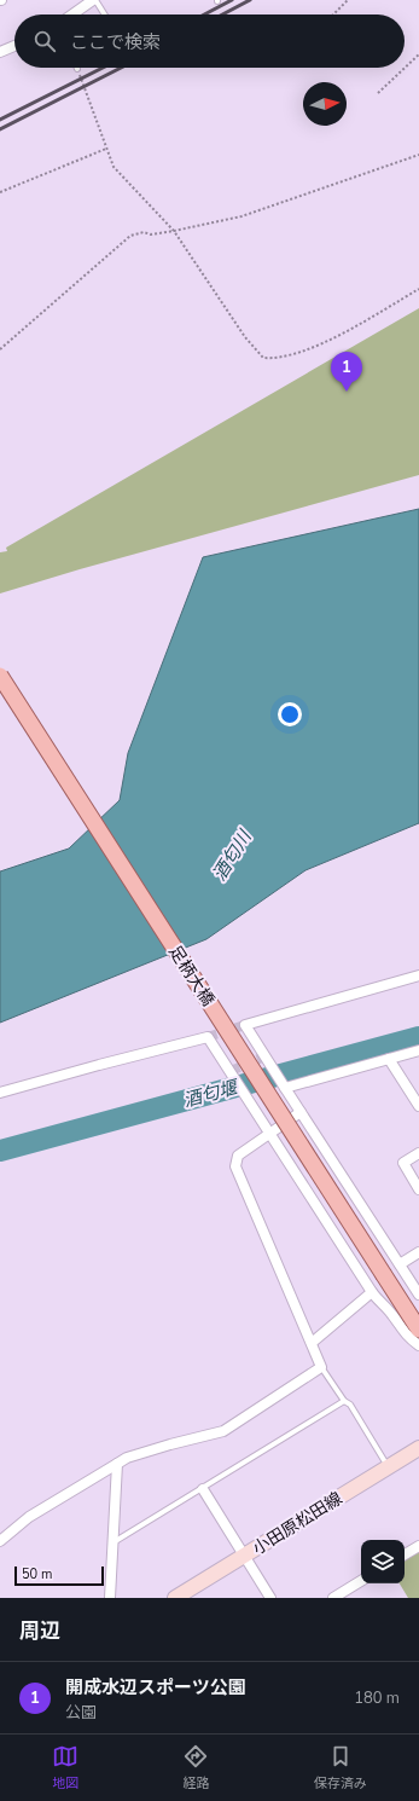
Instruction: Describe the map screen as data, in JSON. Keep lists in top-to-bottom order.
{
  "streets": {
    "main road": ["足柄大橋", "小田原松田線"]
  },
  "water": ["酒匂川", "酒匂堰"],
  "scale_bar": "50 m",
  "north": "right",
  "page": {
    "search": "ここで検索",
    "pins": "1",
    "scale": "50 m",
    "heading": "周辺",
    "list": [
      {
        "mark": "1",
        "name": "開成水辺スポーツ公園",
        "note": "公園",
        "value": "180 m"
      }
    ],
    "nav": ["地図", "経路", "保存済み"]
  }
}
